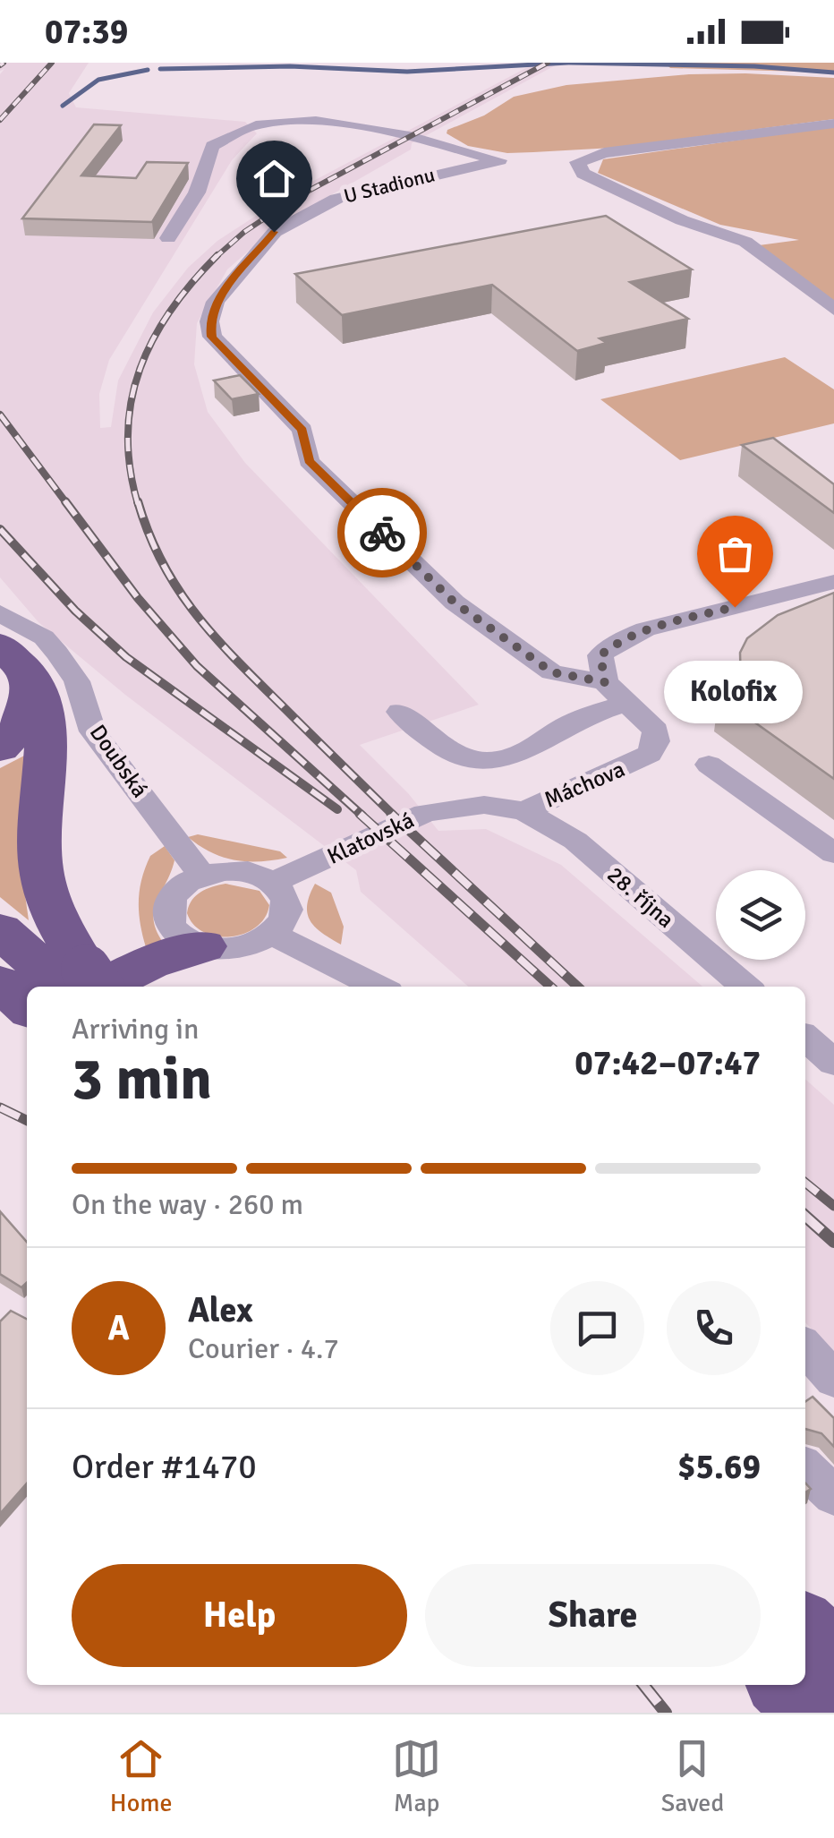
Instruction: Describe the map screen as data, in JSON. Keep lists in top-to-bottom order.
{
  "streets": {
    "street": [
      "U Stadionu",
      "Doubská",
      "Máchova",
      "Klatovská",
      "28. října"
    ]
  },
  "crossings": [
    ["U Stadionu", "Máchova"],
    ["Doubská", "Klatovská"],
    ["Máchova", "Klatovská"],
    ["Máchova", "28. října"],
    ["Klatovská", "28. října"]
  ],
  "places": ["Kolofix"],
  "page": {
    "status": "07:39",
    "bubble": "Kolofix",
    "heading": ["3 min", "Arriving in", "07:42–07:47"],
    "panel": [
      "Alex",
      "Courier · 4.7",
      "Order #1470",
      "$5.69"
    ],
    "bar": "On the way · 260 m",
    "round": "A",
    "buttons": ["Help", "Share"],
    "tabs": ["Home", "Map", "Saved"]
  }
}
